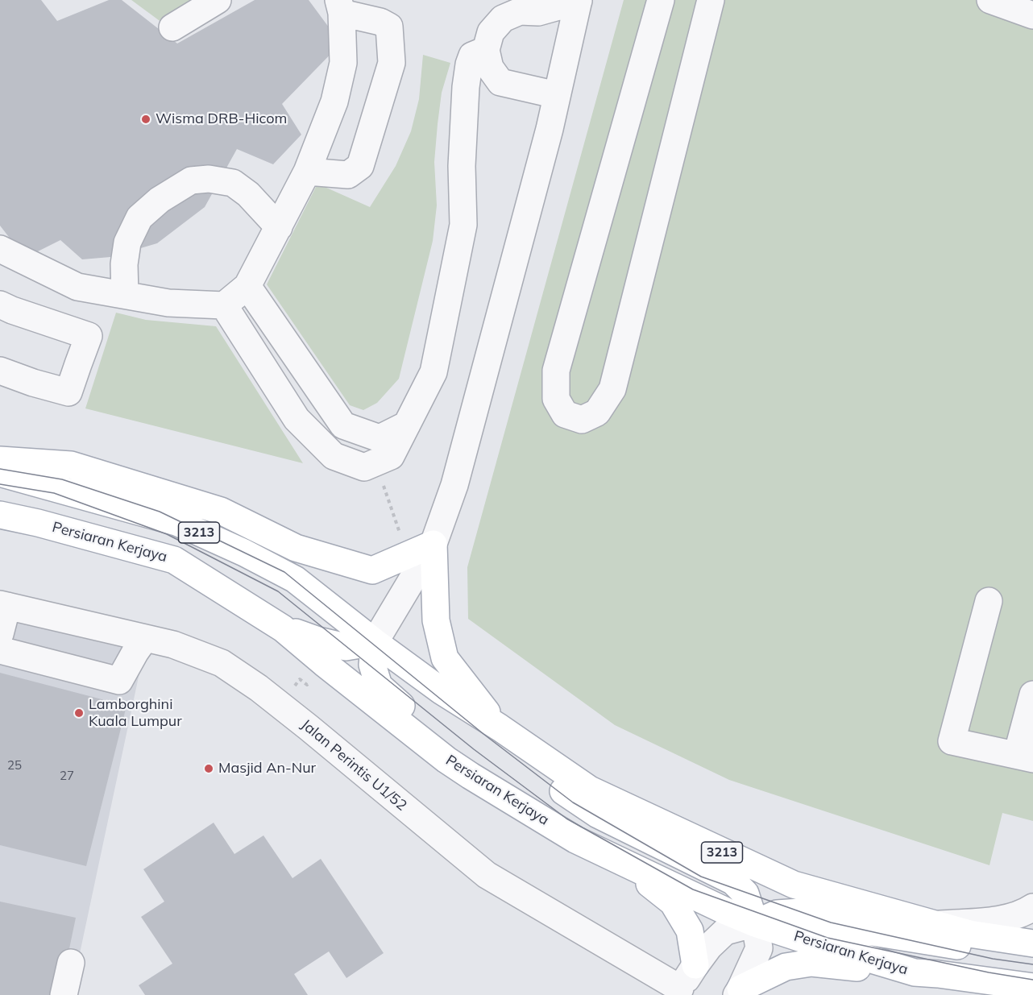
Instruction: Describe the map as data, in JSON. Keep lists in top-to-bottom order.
{
  "streets": {
    "main road": ["3213", "Persiaran Kerjaya"],
    "street": ["Jalan Perintis U1/52"]
  },
  "places": ["Wisma DRB-Hicom", "Lamborghini Kuala Lumpur", "Masjid An-Nur"],
  "house_numbers": ["25", "27"]
}
